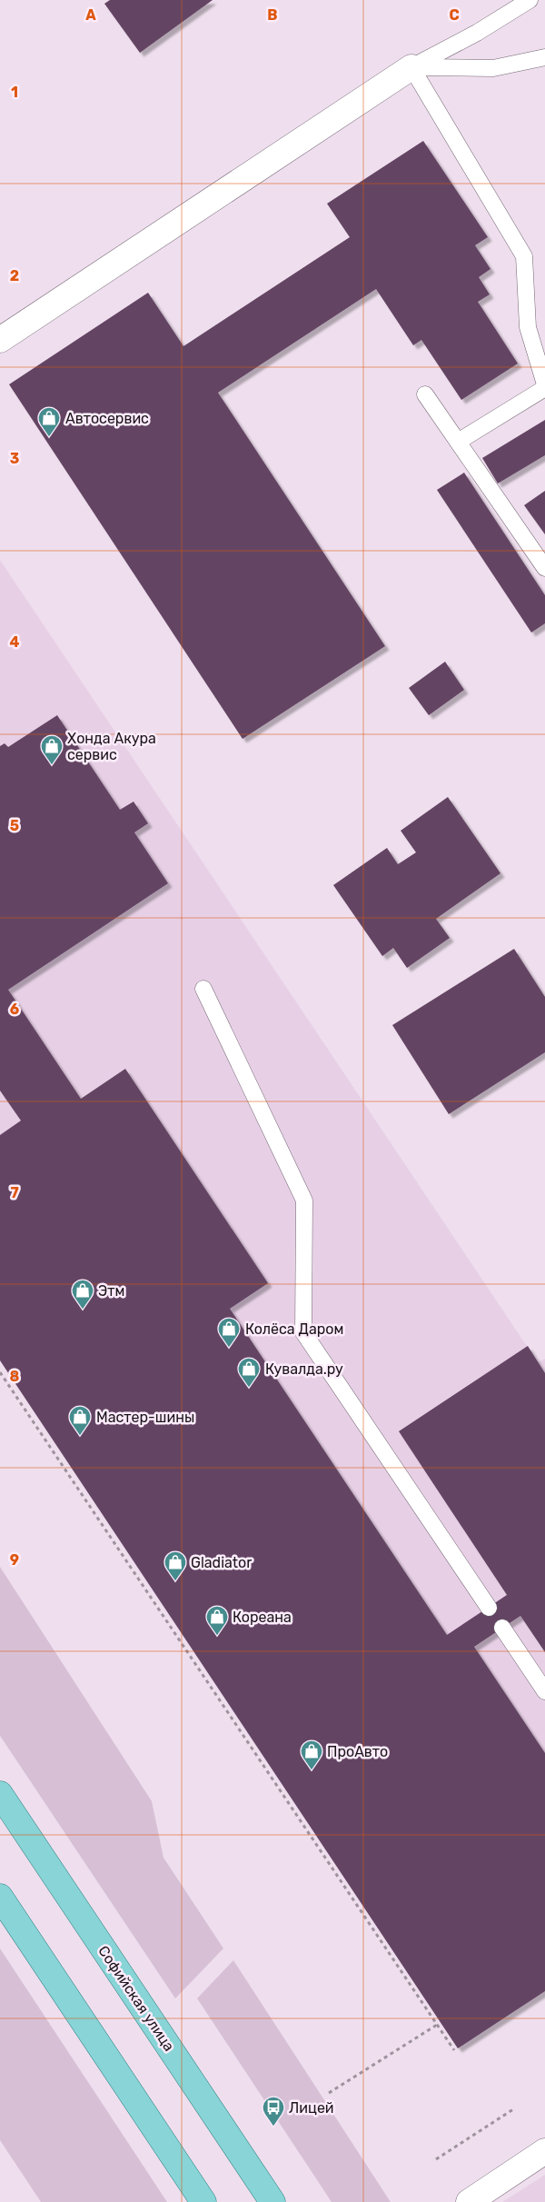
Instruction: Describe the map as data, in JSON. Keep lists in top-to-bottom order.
{
  "streets": {
    "main road": ["Софийская улица"]
  },
  "places": {
    "shop": [
      "Автосервис",
      "Хонда Акура сервис",
      "Этм",
      "Колёса Даром",
      "Кувалда.ру",
      "Мастер-шины",
      "Gladiator",
      "Кореана",
      "ПроАвто"
    ],
    "bus stop": ["Лицей"]
  },
  "grid": {
    "columns": ["A", "B", "C"],
    "rows": [
      "1",
      "2",
      "3",
      "4",
      "5",
      "6",
      "7",
      "8",
      "9"
    ]
  }
}
